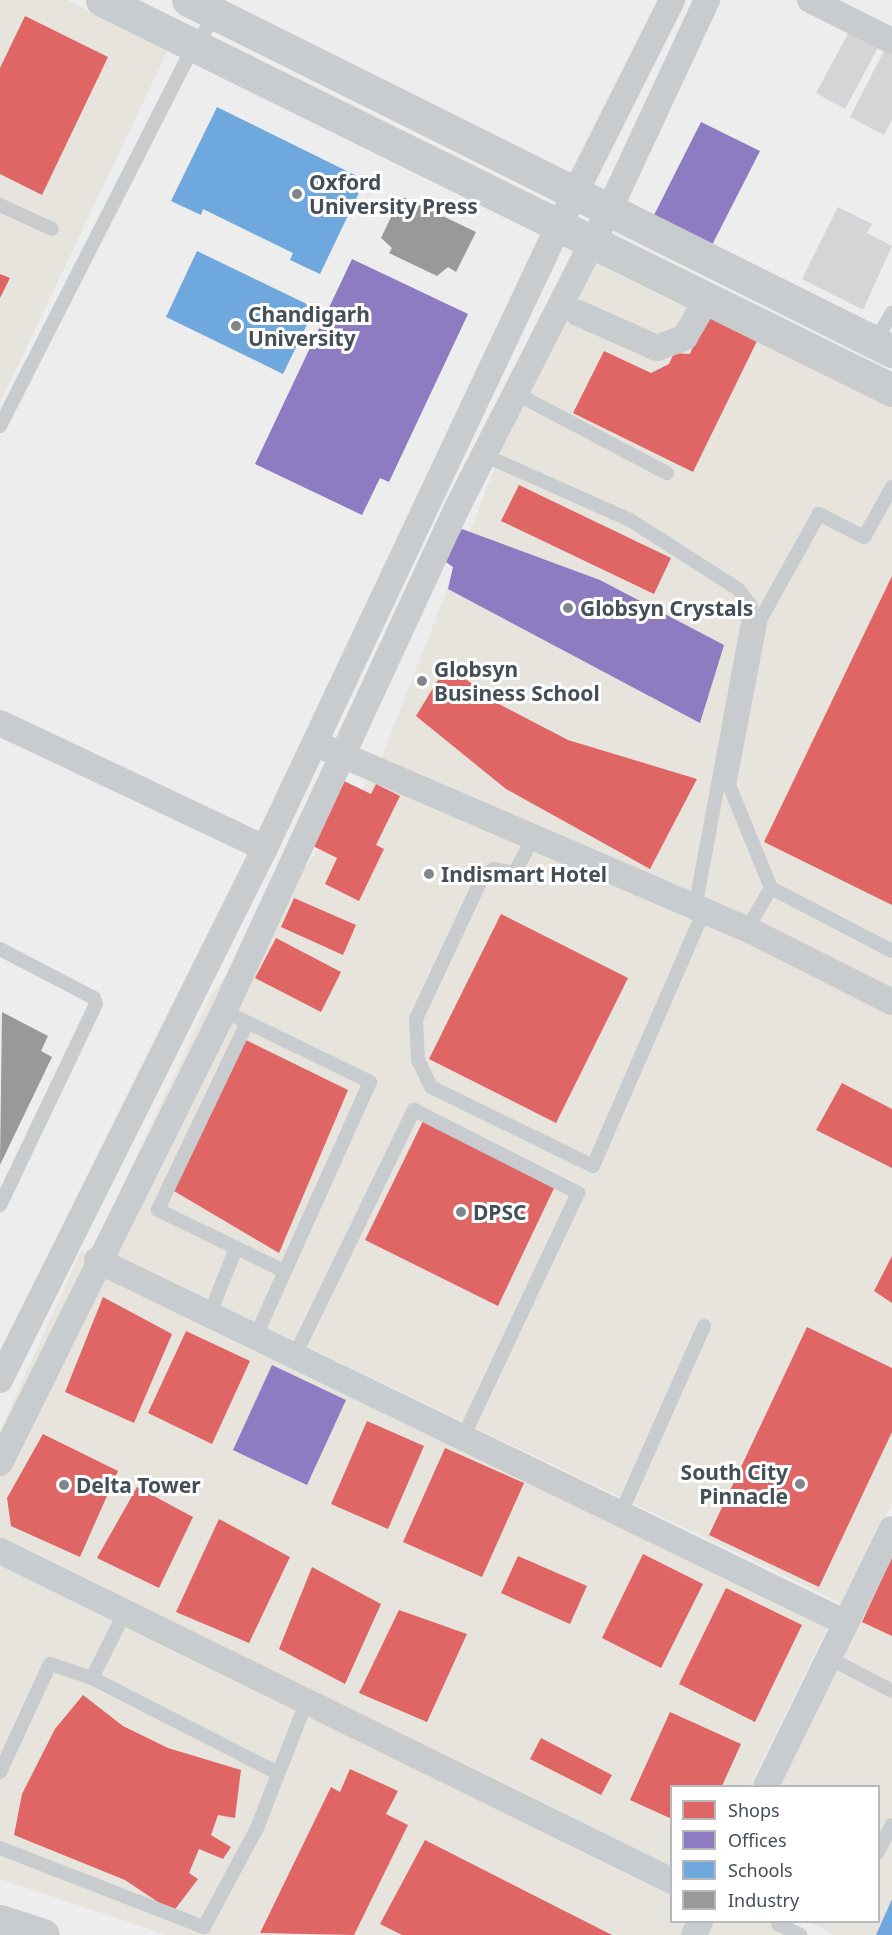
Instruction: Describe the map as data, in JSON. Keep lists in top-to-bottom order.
{
  "places": [
    "Oxford University Press",
    "Chandigarh University",
    "Globsyn Crystals",
    "Globsyn Business School",
    "Indismart Hotel",
    "DPSC",
    "South City Pinnacle",
    "Delta Tower"
  ],
  "legend": [
    "Shops",
    "Offices",
    "Schools",
    "Industry"
  ]
}
